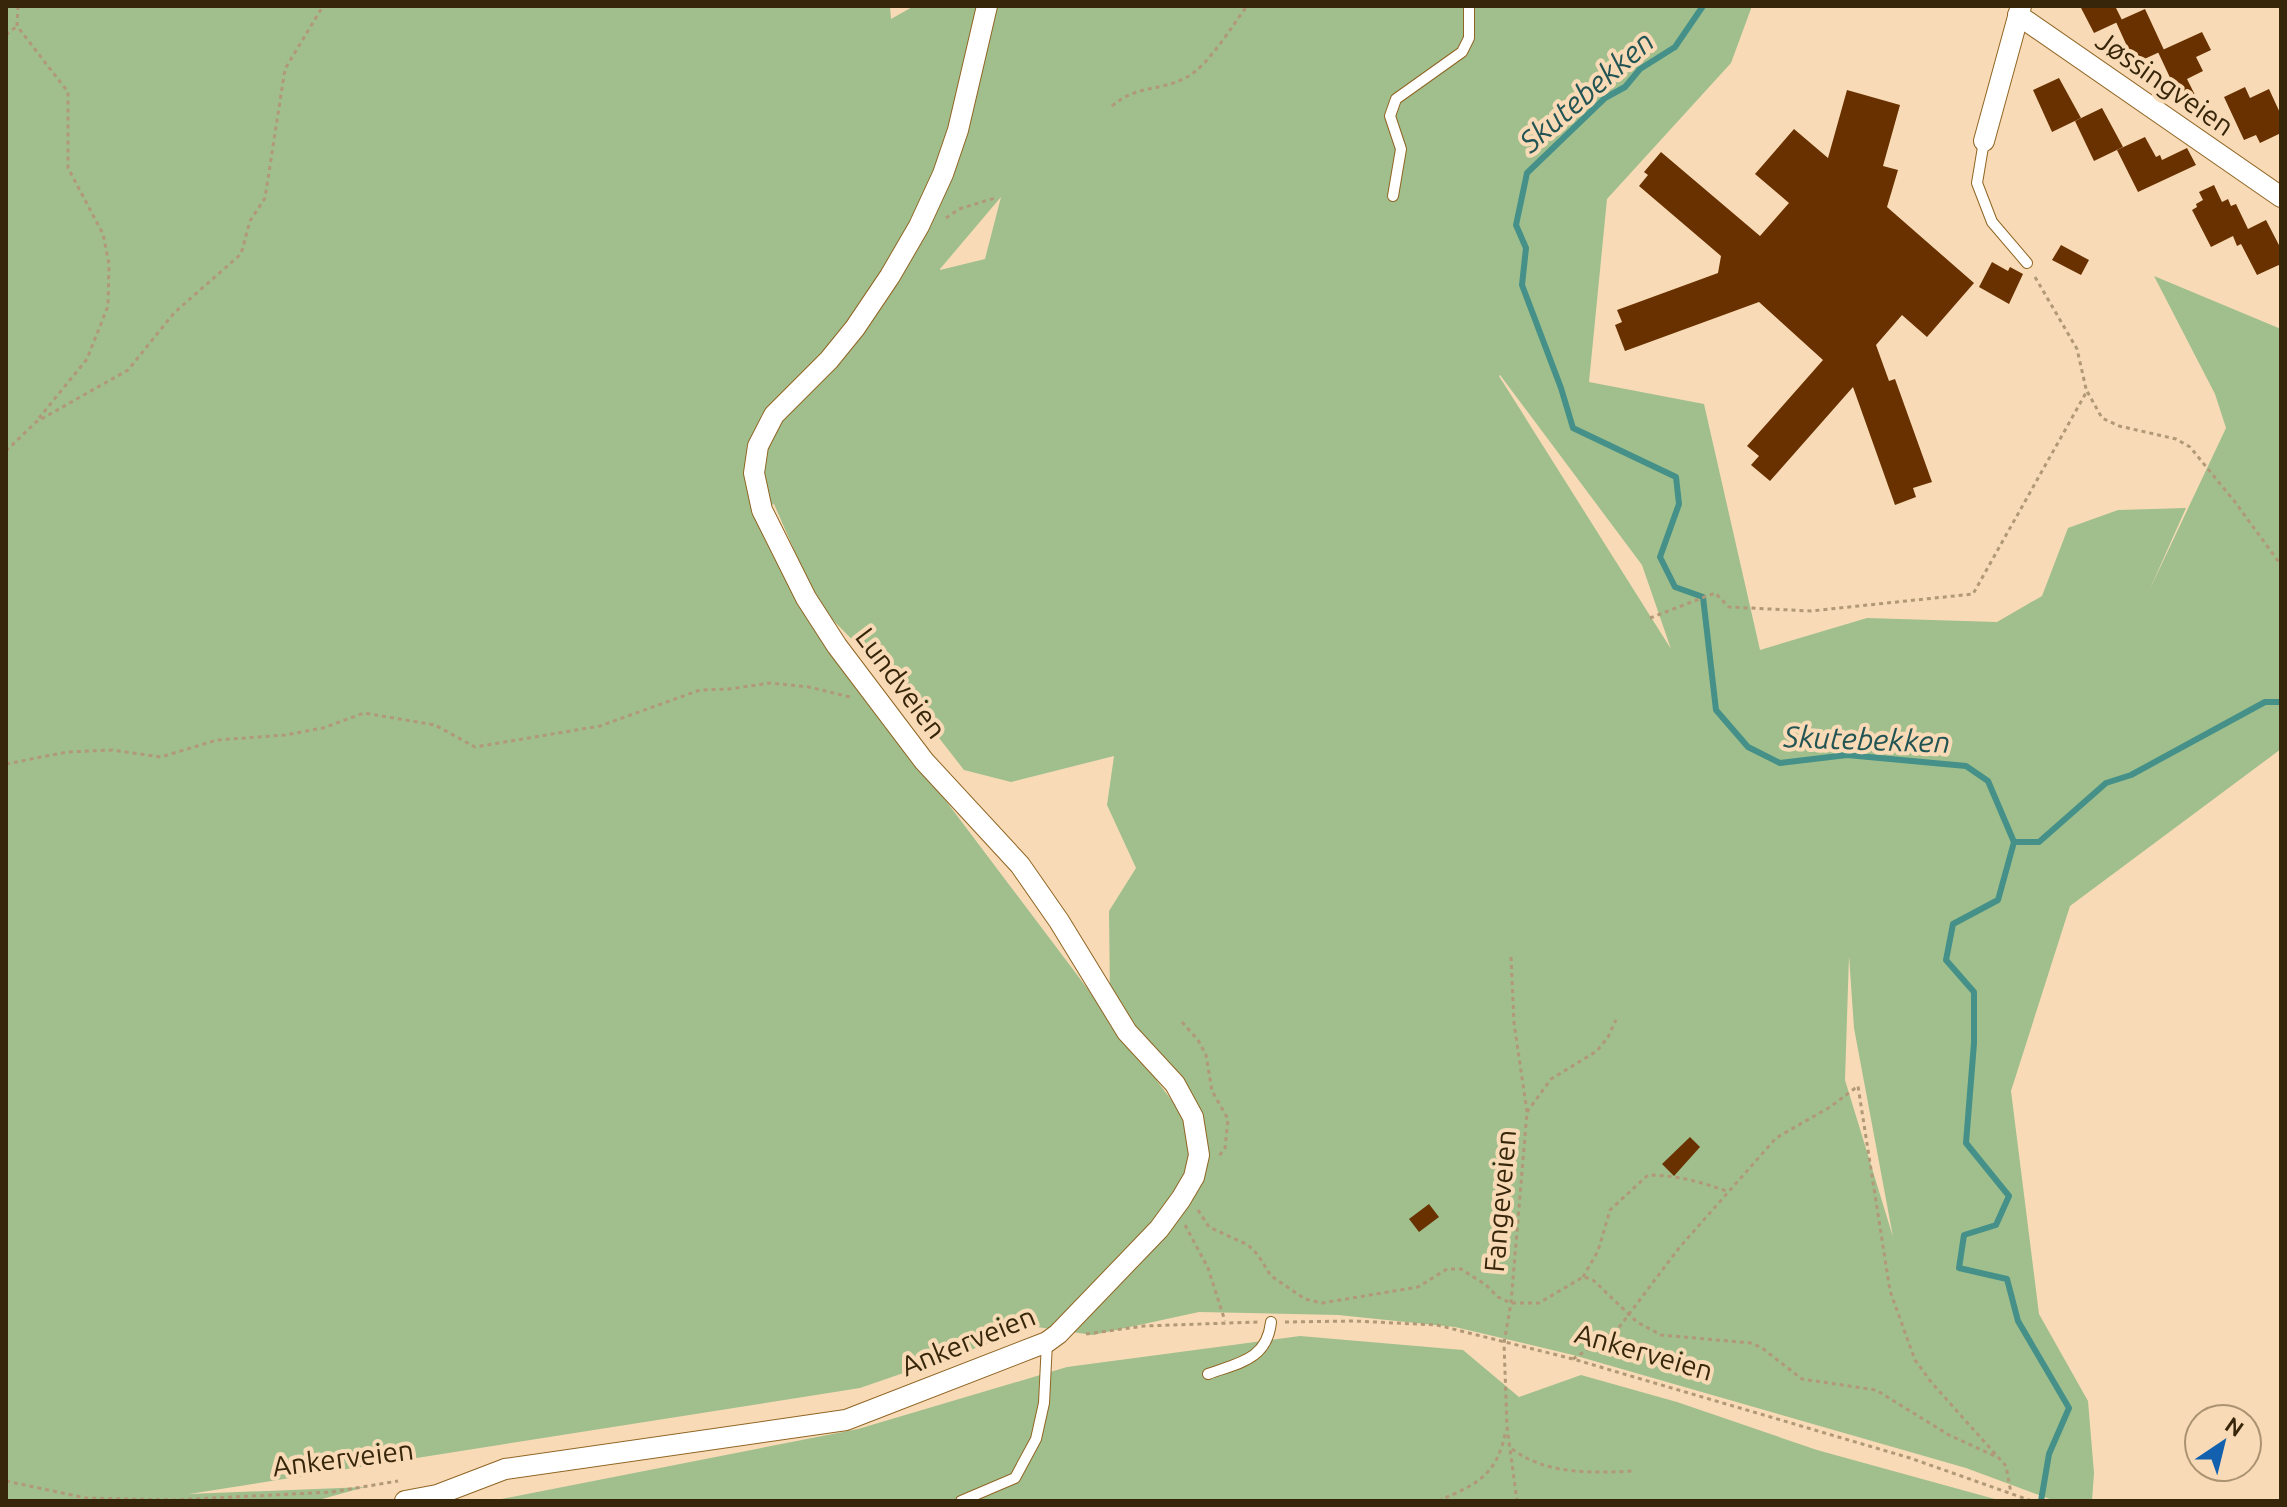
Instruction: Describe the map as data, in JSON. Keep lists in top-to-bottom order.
{
  "streets": {
    "street": ["Jøssingveien", "Lundveien", "Ankerveien"],
    "path": ["Fangeveien"]
  },
  "crossings": [
    ["Lundveien", "Ankerveien"],
    ["Fangeveien", "Ankerveien"]
  ],
  "water": ["Skutebekken"],
  "north": "top right"
}
